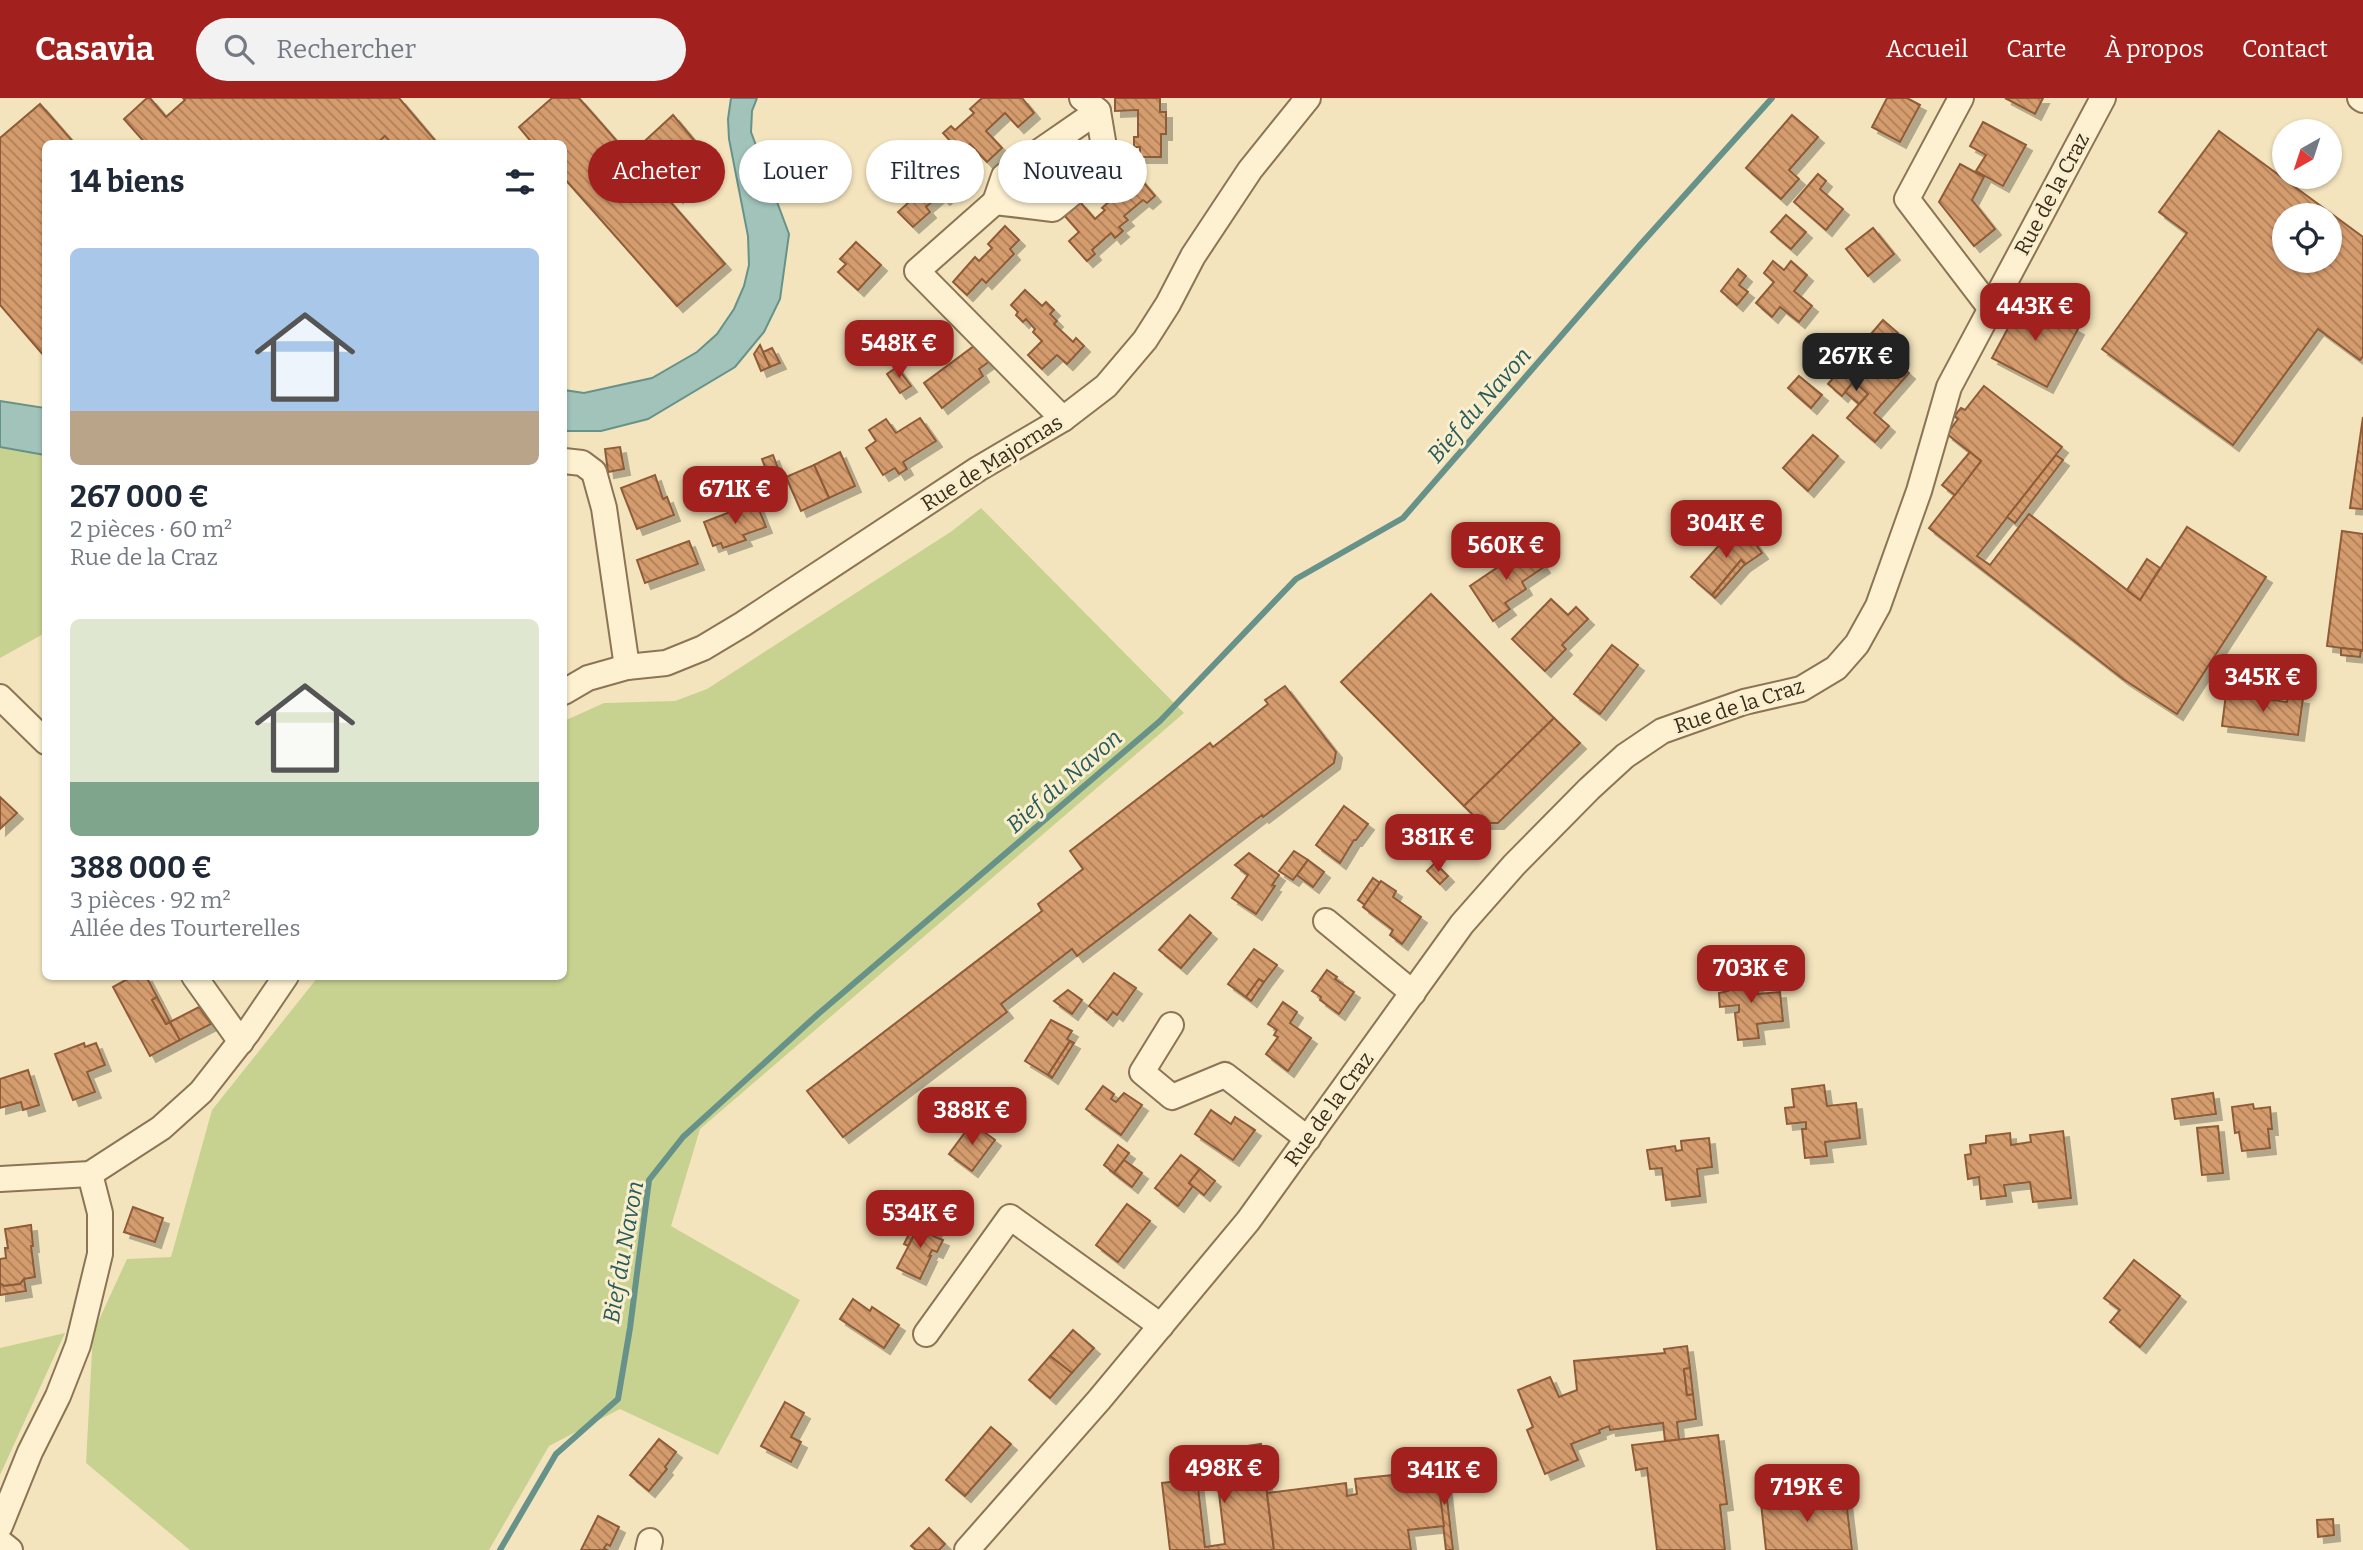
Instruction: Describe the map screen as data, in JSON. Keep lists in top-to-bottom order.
{
  "streets": {
    "street": ["Rue de la Craz", "Rue de Majornas"]
  },
  "water": ["Bief du Navon"],
  "north": "bottom left",
  "page": {
    "header": "Casavia",
    "search": "Rechercher",
    "nav": [
      "Accueil",
      "Carte",
      "À propos",
      "Contact"
    ],
    "chip": [
      "Acheter",
      "Louer",
      "Filtres",
      "Nouveau"
    ],
    "heading": "14 biens",
    "list": [
      {
        "name": "267 000 €",
        "note": "2 pièces · 60 m² · Rue de la Craz"
      },
      {
        "name": "388 000 €",
        "note": "3 pièces · 92 m² · Allée des Tourterelles"
      }
    ],
    "price": [
      "443K €",
      "548K €",
      "267K €",
      "671K €",
      "304K €",
      "560K €",
      "345K €",
      "381K €",
      "703K €",
      "388K €",
      "534K €",
      "498K €",
      "341K €",
      "719K €"
    ]
  }
}
